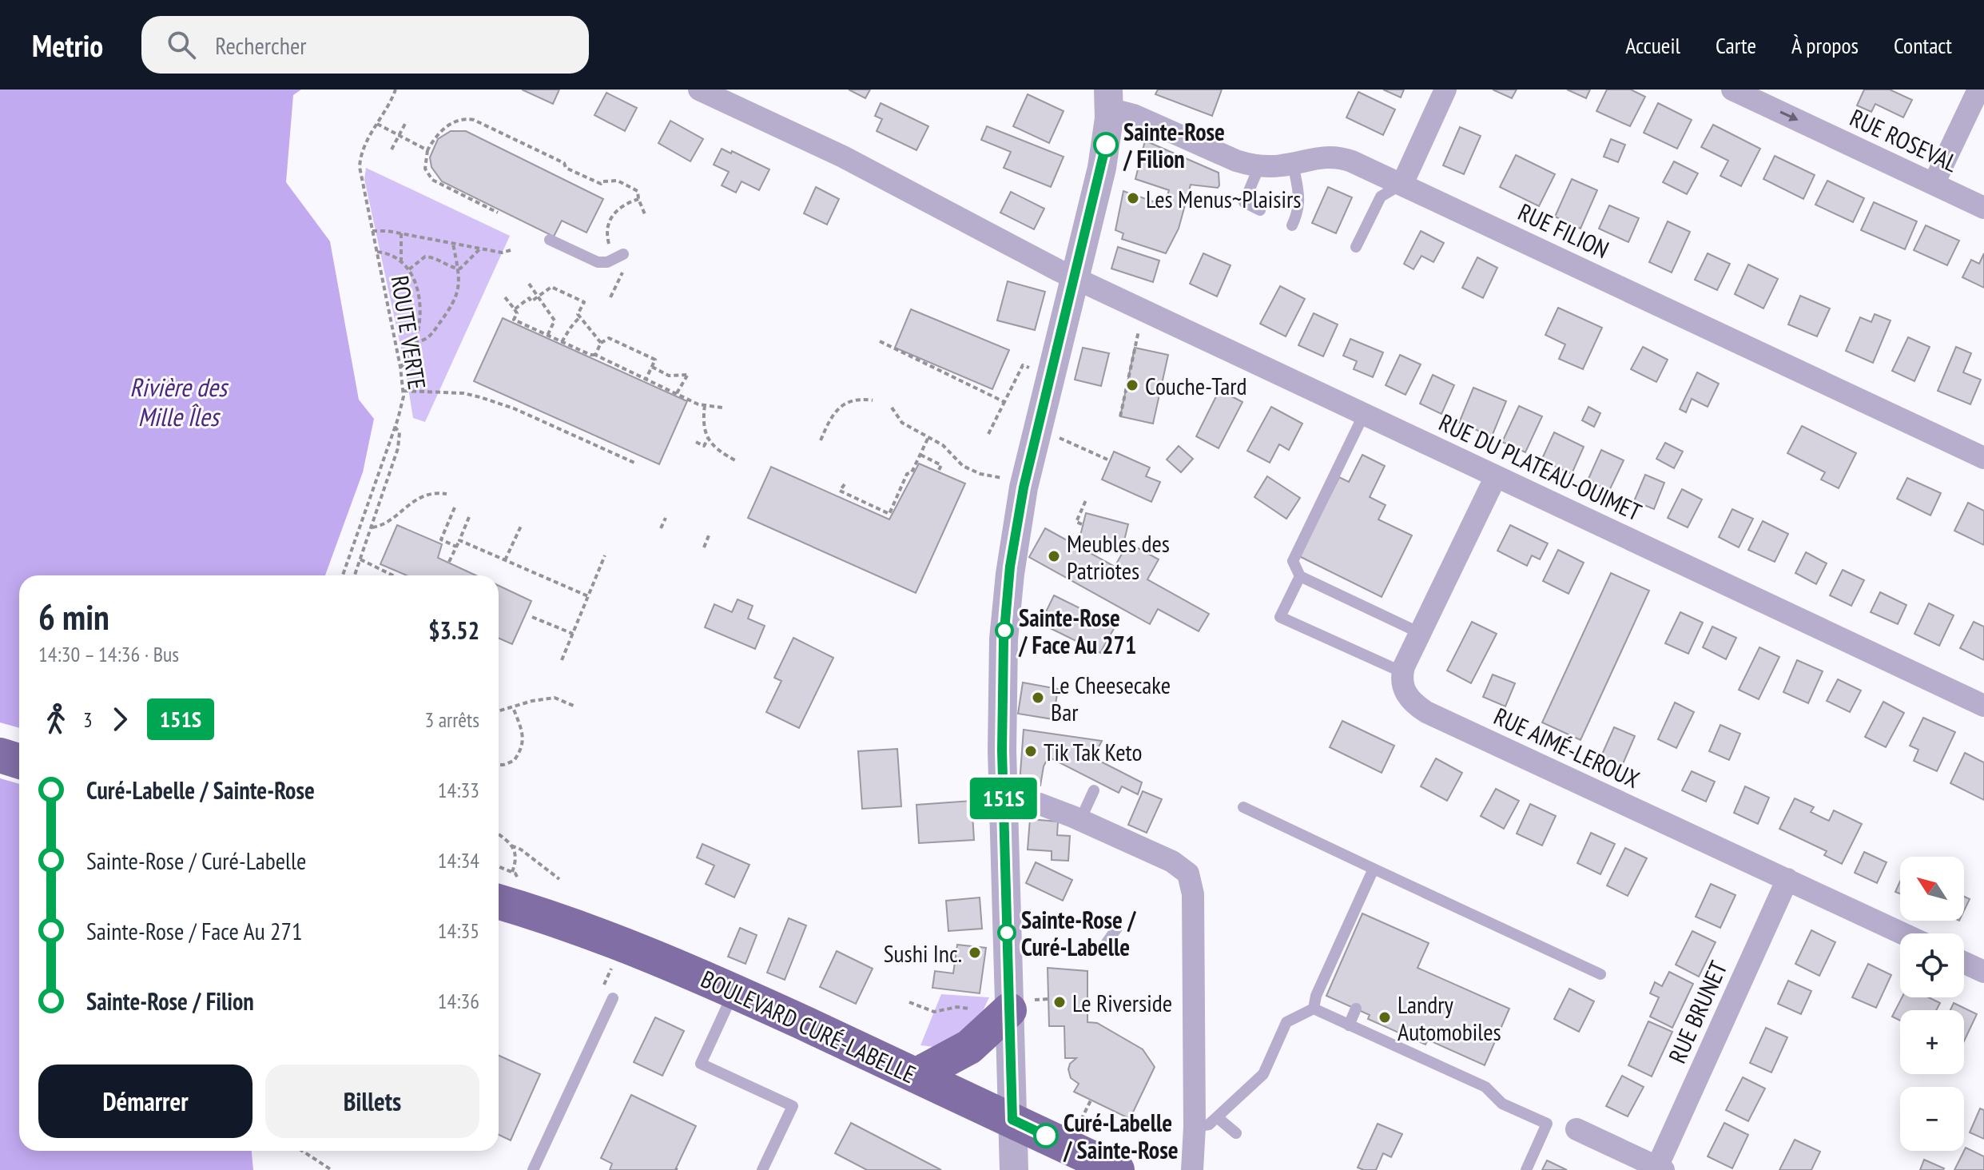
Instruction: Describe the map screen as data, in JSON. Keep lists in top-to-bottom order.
{
  "streets": {
    "main road": ["BOULEVARD CURÉ-LABELLE"],
    "street": [
      "RUE ROSEVAL",
      "RUE FILION",
      "RUE DU PLATEAU-OUIMET",
      "RUE AIMÉ-LEROUX",
      "RUE BRUNET"
    ],
    "path": ["ROUTE VERTE"]
  },
  "crossings": [
    ["RUE AIMÉ-LEROUX", "RUE BRUNET"]
  ],
  "one_way": ["RUE ROSEVAL"],
  "water": ["Rivière des Mille Îles"],
  "places": [
    "Sainte-Rose / Filion",
    "Les Menus~Plaisirs",
    "Couche-Tard",
    "Meubles des Patriotes",
    "Sainte-Rose / Face Au 271",
    "Le Cheesecake Bar",
    "Tik Tak Keto",
    "Sainte-Rose / Curé-Labelle",
    "Sushi Inc.",
    "Le Riverside",
    "Landry Automobiles",
    "Curé-Labelle / Sainte-Rose"
  ],
  "lines": ["bus line 151S"],
  "north": "top left",
  "page": {
    "header": "Metrio",
    "search": "Rechercher",
    "nav": [
      "Accueil",
      "Carte",
      "À propos",
      "Contact"
    ],
    "on_map": "151S",
    "heading": ["6 min", "14:30 – 14:36 · Bus", "$3.52"],
    "legs": ["3", "151S", "3 arrêts"],
    "list": [
      {
        "name": "Curé-Labelle / Sainte-Rose",
        "value": "14:33"
      },
      {
        "name": "Sainte-Rose / Curé-Labelle",
        "value": "14:34"
      },
      {
        "name": "Sainte-Rose / Face Au 271",
        "value": "14:35"
      },
      {
        "name": "Sainte-Rose / Filion",
        "value": "14:36"
      }
    ],
    "map_buttons": ["+", "−"],
    "buttons": ["Démarrer", "Billets"]
  }
}
